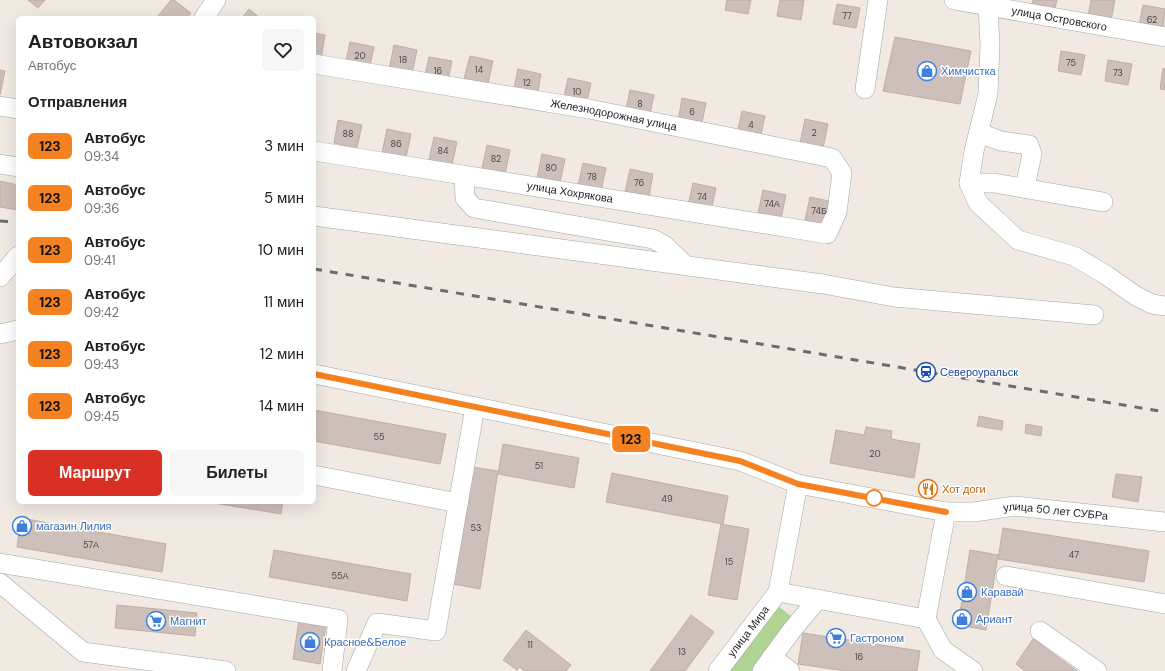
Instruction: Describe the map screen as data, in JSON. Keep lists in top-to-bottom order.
{
  "streets": {
    "street": [
      "улица Островского",
      "Железнодорожная улица",
      "улица Хохрякова",
      "улица 50 лет СУБРа",
      "улица Мира"
    ]
  },
  "crossings": [
    ["Железнодорожная улица", "улица Хохрякова"]
  ],
  "places": {
    "shop": [
      "Химчистка",
      "магазин Лилия",
      "Каравай",
      "Ариант",
      "Красное&Белое"
    ],
    "station": ["Североуральск"],
    "restaurant": ["Хот доги"],
    "supermarket": ["Магнит", "Гастроном"]
  },
  "lines": ["bus line 123"],
  "house_numbers": [
    "77",
    "62",
    "20",
    "18",
    "75",
    "14",
    "16",
    "73",
    "12",
    "10",
    "8",
    "6",
    "4",
    "2",
    "88",
    "86",
    "84",
    "82",
    "80",
    "78",
    "76",
    "74",
    "74А",
    "74Б",
    "55",
    "20",
    "51",
    "49",
    "53",
    "57А",
    "47",
    "15",
    "55А",
    "11",
    "13",
    "16"
  ],
  "page": {
    "on_map": "123",
    "heading": [
      ["Автовокзал", "Автобус"],
      "Отправления"
    ],
    "list": [
      {
        "mark": "123",
        "name": "Автобус",
        "note": "09:34",
        "value": "3 мин"
      },
      {
        "mark": "123",
        "name": "Автобус",
        "note": "09:36",
        "value": "5 мин"
      },
      {
        "mark": "123",
        "name": "Автобус",
        "note": "09:41",
        "value": "10 мин"
      },
      {
        "mark": "123",
        "name": "Автобус",
        "note": "09:42",
        "value": "11 мин"
      },
      {
        "mark": "123",
        "name": "Автобус",
        "note": "09:43",
        "value": "12 мин"
      },
      {
        "mark": "123",
        "name": "Автобус",
        "note": "09:45",
        "value": "14 мин"
      }
    ],
    "buttons": ["Маршрут", "Билеты"]
  }
}
